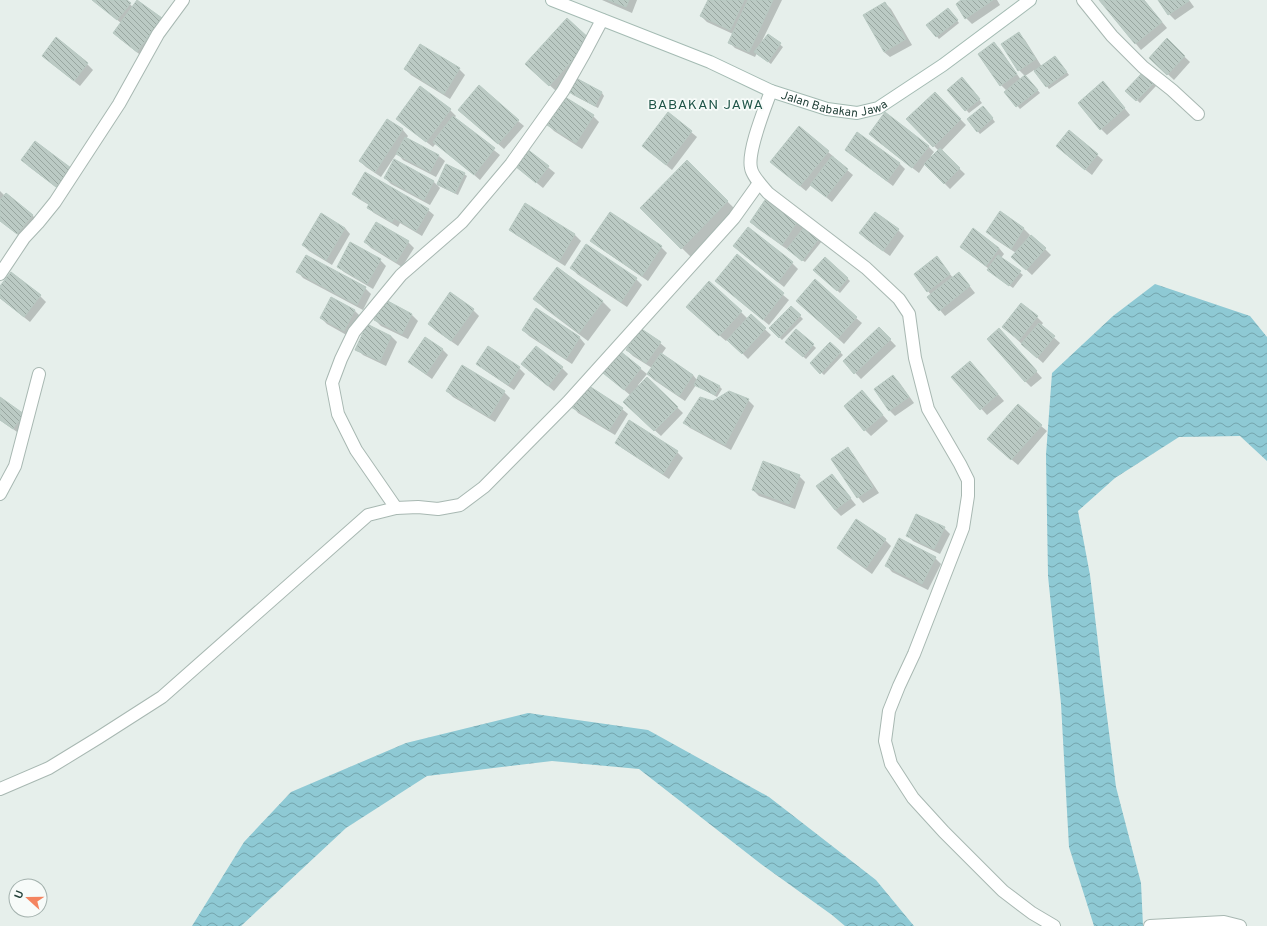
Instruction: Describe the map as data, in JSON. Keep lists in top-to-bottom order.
{
  "streets": {
    "street": ["Jalan Babakan Jawa"]
  },
  "districts": ["BABAKAN JAWA"],
  "north": "left"
}
